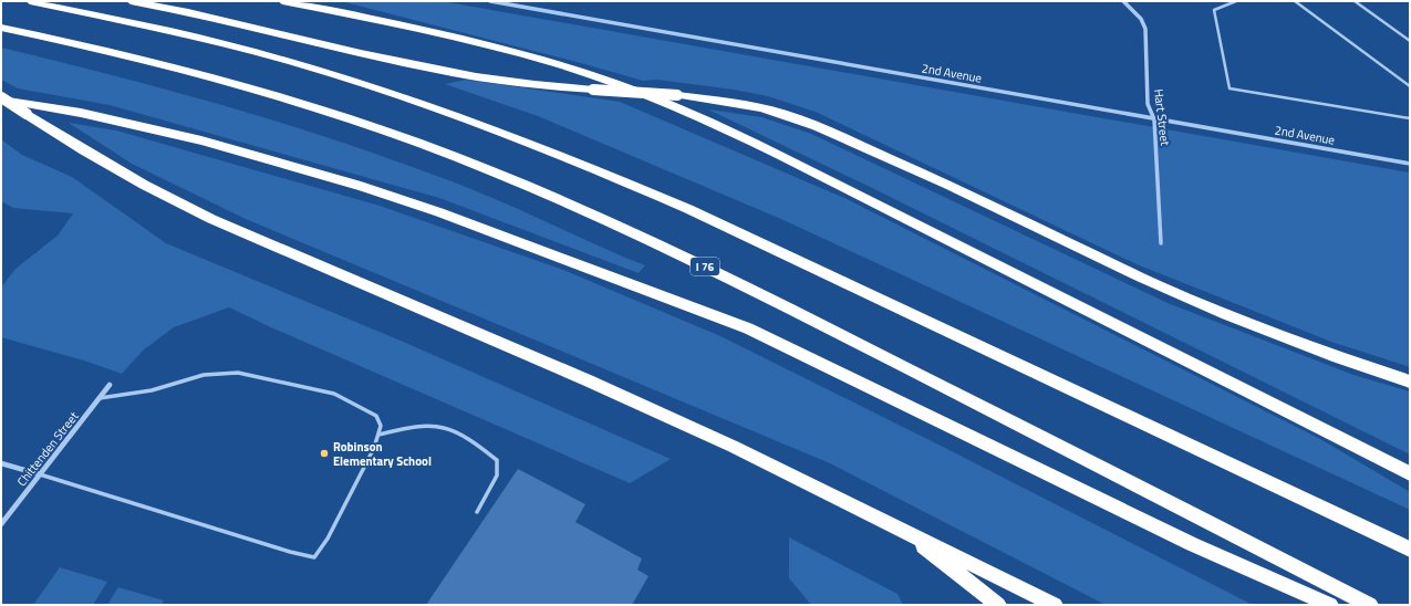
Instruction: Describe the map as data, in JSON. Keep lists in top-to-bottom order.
{
  "streets": {
    "highway": ["I 76"],
    "street": ["2nd Avenue", "Hart Street", "Chittenden Street"]
  },
  "crossings": [
    ["2nd Avenue", "Hart Street"]
  ],
  "places": ["Robinson Elementary School"]
}
